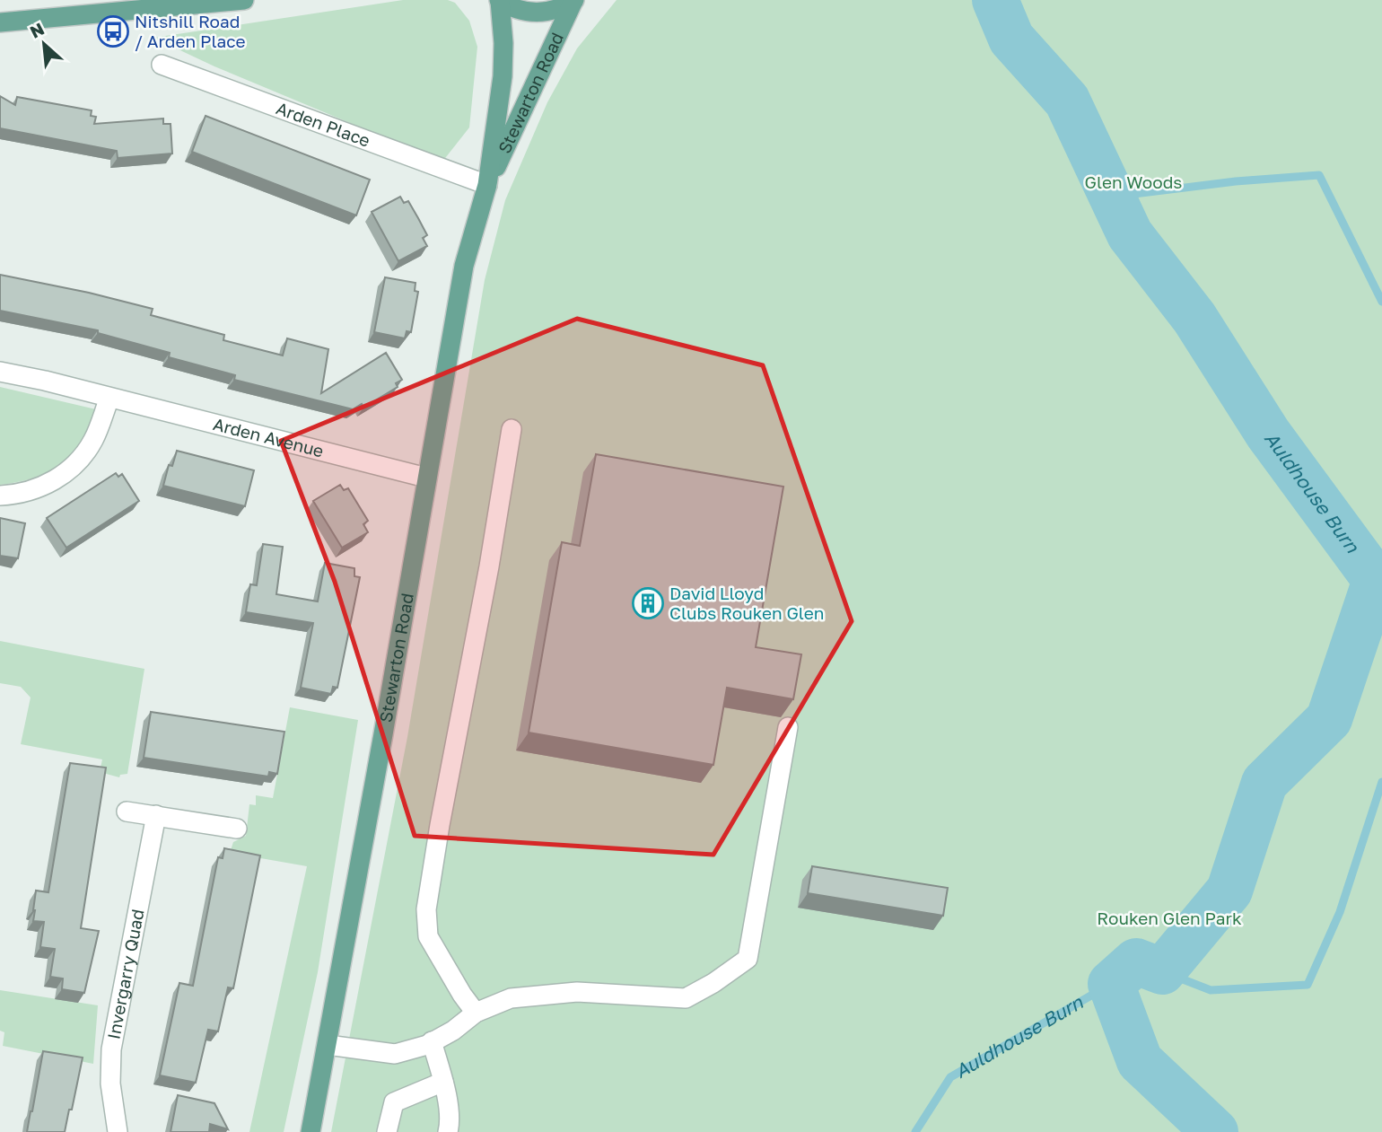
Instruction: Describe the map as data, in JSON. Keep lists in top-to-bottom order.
{
  "streets": {
    "main road": ["Stewarton Road"],
    "street": ["Arden Place", "Arden Avenue", "Invergarry Quad"]
  },
  "crossings": [
    ["Stewarton Road", "Arden Place"],
    ["Stewarton Road", "Arden Avenue"]
  ],
  "water": ["Auldhouse Burn"],
  "parks": ["Glen Woods", "Rouken Glen Park"],
  "places": {
    "bus stop": ["Nitshill Road / Arden Place"],
    "building": ["David Lloyd Clubs Rouken Glen"]
  },
  "north": "top left"
}
